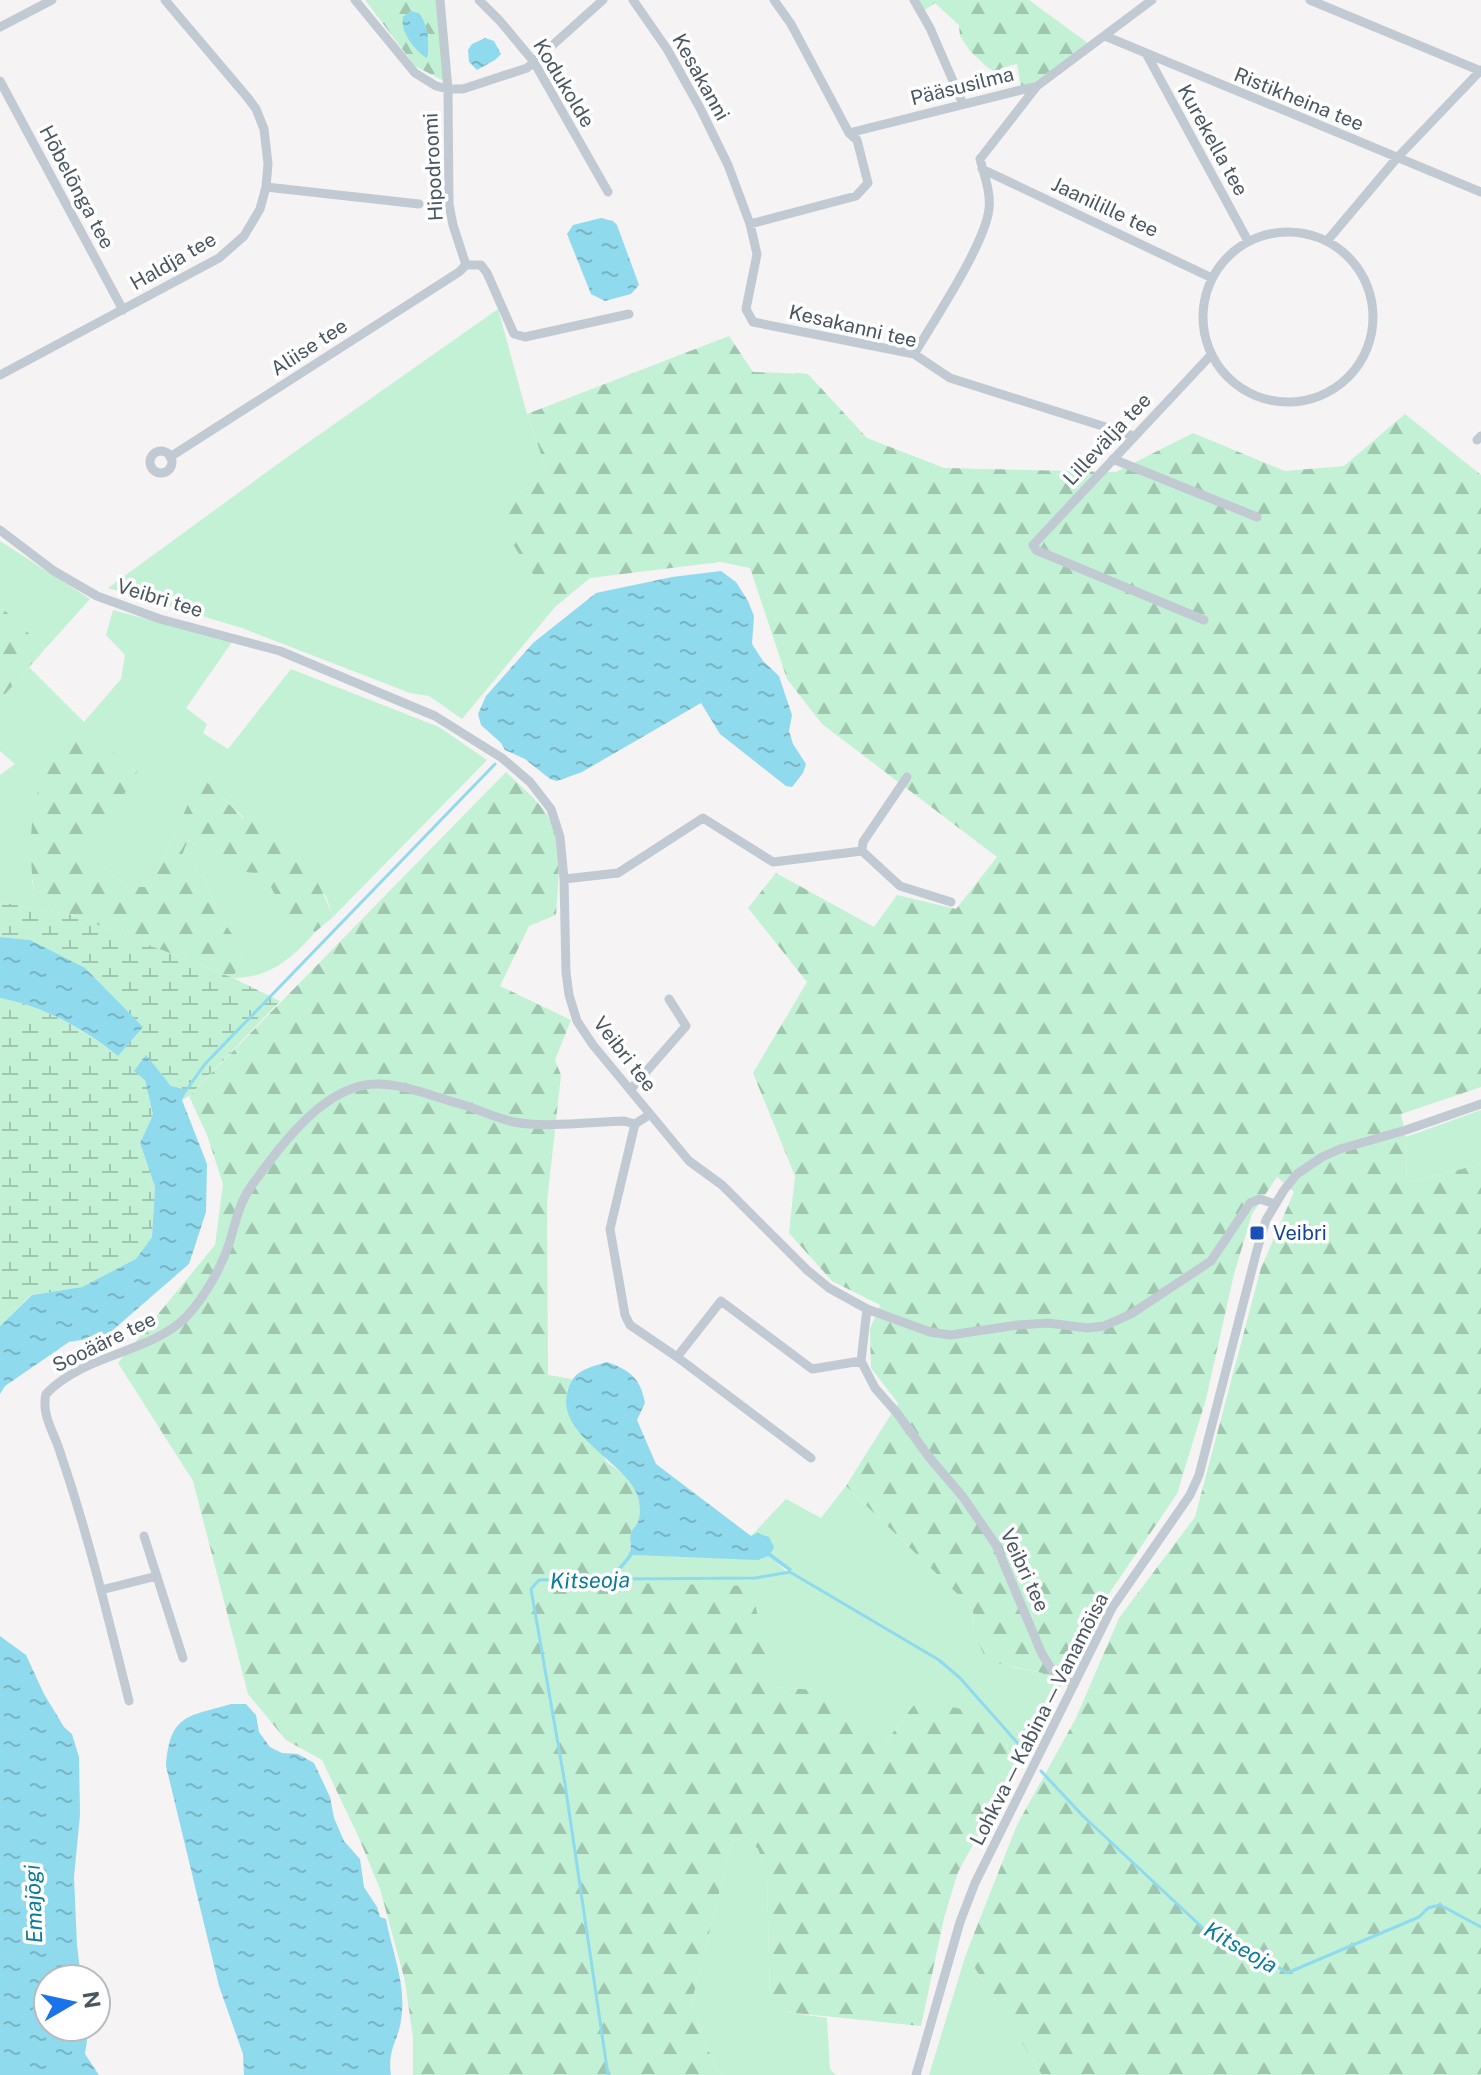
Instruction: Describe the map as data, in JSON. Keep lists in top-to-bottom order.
{
  "streets": {
    "street": [
      "Kesakanni",
      "Kodukolde",
      "Pääsusilma",
      "Ristikheina tee",
      "Kurekella tee",
      "Hipodroomi",
      "Hõbelõnga tee",
      "Jaanilille tee",
      "Haldja tee",
      "Kesakanni tee",
      "Aliise tee",
      "Lillevälja tee",
      "Veibri tee",
      "Sooääre tee",
      "Lohkva — Kabina — Vanamõisa"
    ]
  },
  "crossings": [
    ["Kesakanni", "Kesakanni tee"],
    ["Pääsusilma", "Ristikheina tee"],
    ["Ristikheina tee", "Kurekella tee"],
    ["Kurekella tee", "Jaanilille tee"],
    ["Kurekella tee", "Lillevälja tee"],
    ["Hipodroomi", "Aliise tee"],
    ["Hõbelõnga tee", "Haldja tee"],
    ["Jaanilille tee", "Lillevälja tee"],
    ["Kesakanni tee", "Lillevälja tee"],
    ["Veibri tee", "Lohkva — Kabina — Vanamõisa"]
  ],
  "water": ["Kitseoja", "Emajõgi"],
  "places": {
    "transit": ["Veibri"]
  },
  "north": "right"
}
